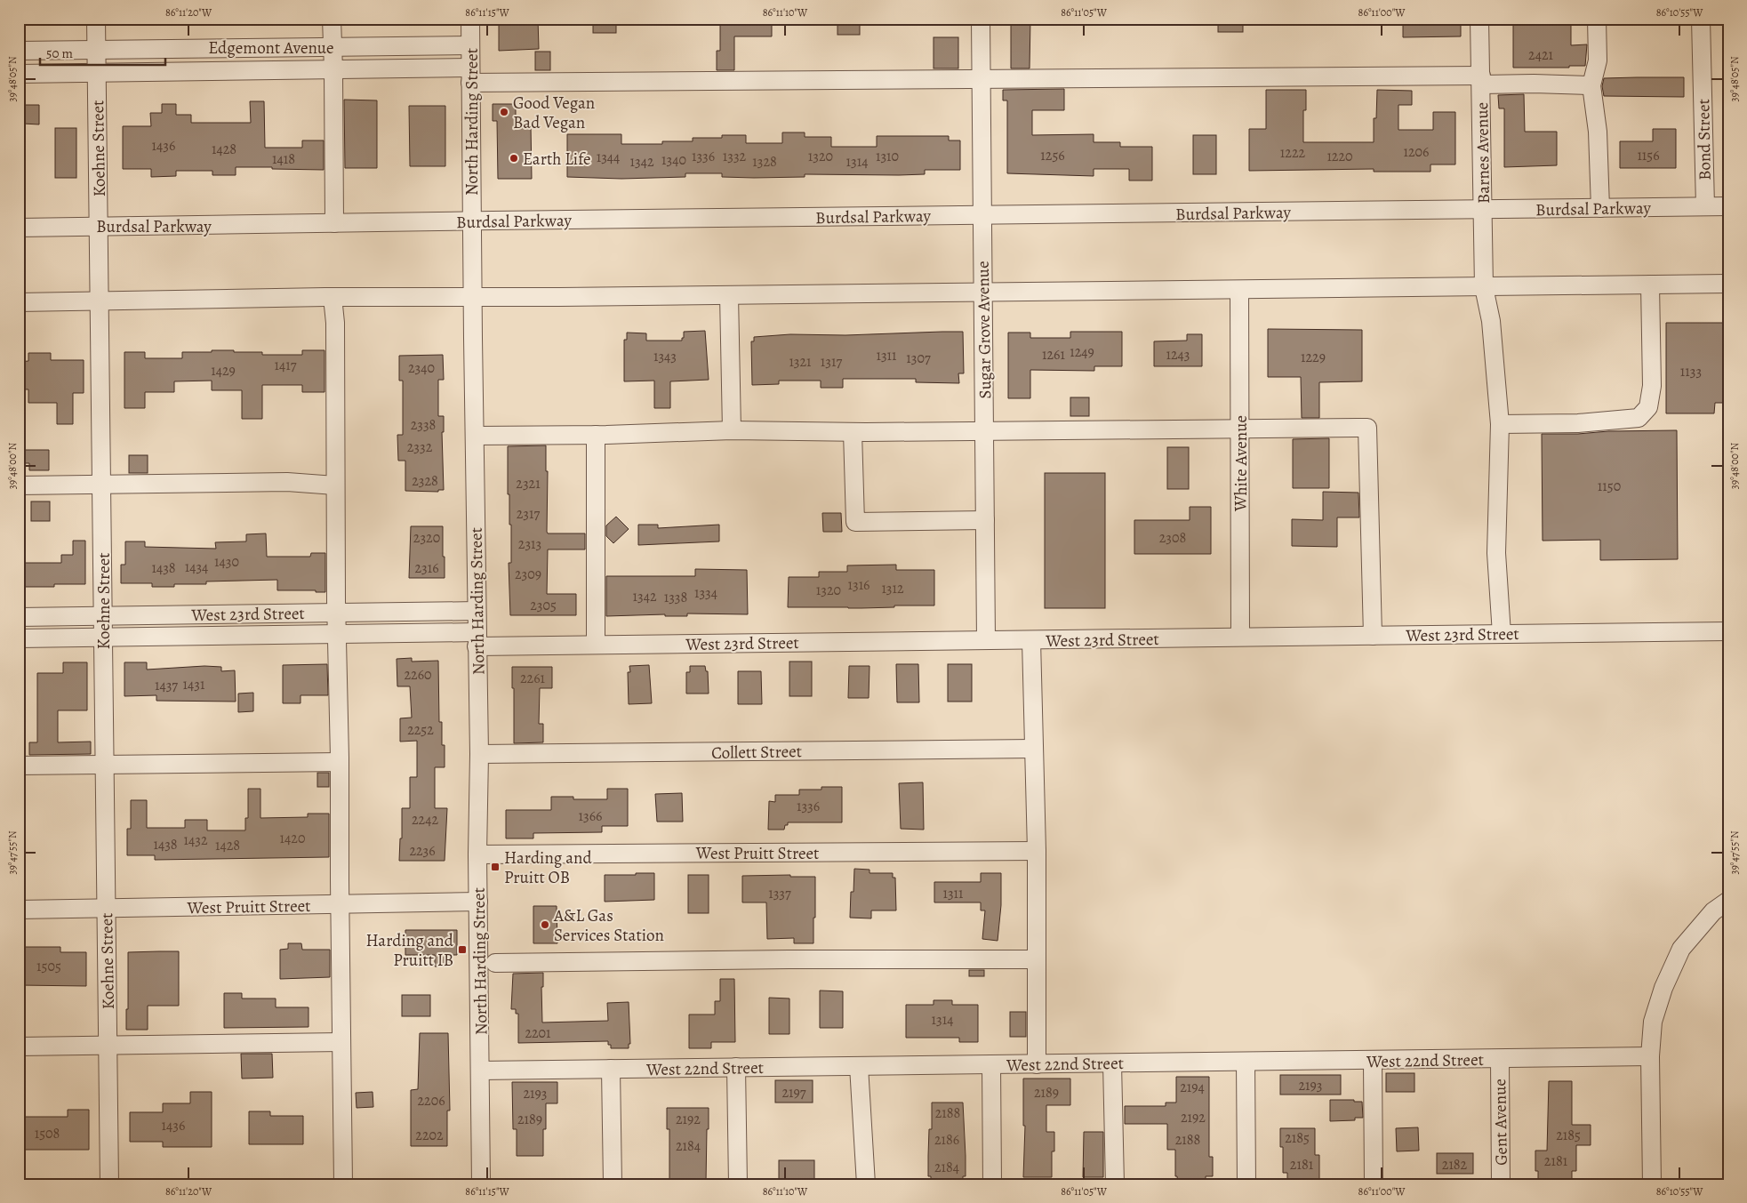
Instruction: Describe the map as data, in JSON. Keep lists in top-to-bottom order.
{
  "streets": {
    "street": [
      "Edgemont Avenue",
      "North Harding Street",
      "Bond Street",
      "Koehne Street",
      "Barnes Avenue",
      "Burdsal Parkway",
      "Sugar Grove Avenue",
      "White Avenue",
      "West 23rd Street",
      "Collett Street",
      "West Pruitt Street",
      "West 22nd Street",
      "Gent Avenue"
    ]
  },
  "crossings": [
    ["Edgemont Avenue", "North Harding Street"],
    ["Edgemont Avenue", "Koehne Street"],
    ["Edgemont Avenue", "Barnes Avenue"],
    ["Edgemont Avenue", "Sugar Grove Avenue"],
    ["North Harding Street", "Burdsal Parkway"],
    ["North Harding Street", "West 23rd Street"],
    ["North Harding Street", "Collett Street"],
    ["North Harding Street", "West Pruitt Street"],
    ["North Harding Street", "West 22nd Street"],
    ["Bond Street", "Burdsal Parkway"],
    ["Koehne Street", "Burdsal Parkway"],
    ["Koehne Street", "West 23rd Street"],
    ["Koehne Street", "West Pruitt Street"],
    ["Barnes Avenue", "Burdsal Parkway"],
    ["Barnes Avenue", "West 23rd Street"],
    ["Burdsal Parkway", "Sugar Grove Avenue"],
    ["Sugar Grove Avenue", "West 23rd Street"],
    ["White Avenue", "West 23rd Street"],
    ["West 22nd Street", "Gent Avenue"]
  ],
  "places": {
    "other": ["Good Vegan Bad Vegan", "Earth Life", "A&L Gas Services Station"],
    "transit": ["Harding and Pruitt OB", "Harding and Pruitt IB"]
  },
  "house_numbers": [
    "2421",
    "1436",
    "1428",
    "1206",
    "1222",
    "1256",
    "1156",
    "1336",
    "1332",
    "1320",
    "1310",
    "1220",
    "1344",
    "1418",
    "1340",
    "1342",
    "1328",
    "1314",
    "1249",
    "1261",
    "1243",
    "1311",
    "1343",
    "1229",
    "1307",
    "1321",
    "1317",
    "1417",
    "2340",
    "1429",
    "1133",
    "2338",
    "2332",
    "2328",
    "2321",
    "1150",
    "2317",
    "2320",
    "2308",
    "2313",
    "1430",
    "1434",
    "1438",
    "2316",
    "2309",
    "1316",
    "1312",
    "1320",
    "1334",
    "1342",
    "1338",
    "2305",
    "2260",
    "2261",
    "1431",
    "1437",
    "2252",
    "1336",
    "1366",
    "2242",
    "1420",
    "1432",
    "1438",
    "1428",
    "2236",
    "1337",
    "1311",
    "1505",
    "1314",
    "2201",
    "2193",
    "2194",
    "2197",
    "2189",
    "2193",
    "2206",
    "2188",
    "2192",
    "2189",
    "2192",
    "1436",
    "1508",
    "2202",
    "2185",
    "2185",
    "2186",
    "2188",
    "2184",
    "2181",
    "2181",
    "2182",
    "2184"
  ],
  "scale_bar": "50 m",
  "coordinates": [
    "86°11'20\"W",
    "86°11'15\"W",
    "86°11'10\"W",
    "86°11'05\"W",
    "86°11'00\"W",
    "86°10'55\"W",
    "39°48'05\"N",
    "39°48'00\"N",
    "39°47'55\"N"
  ]
}
